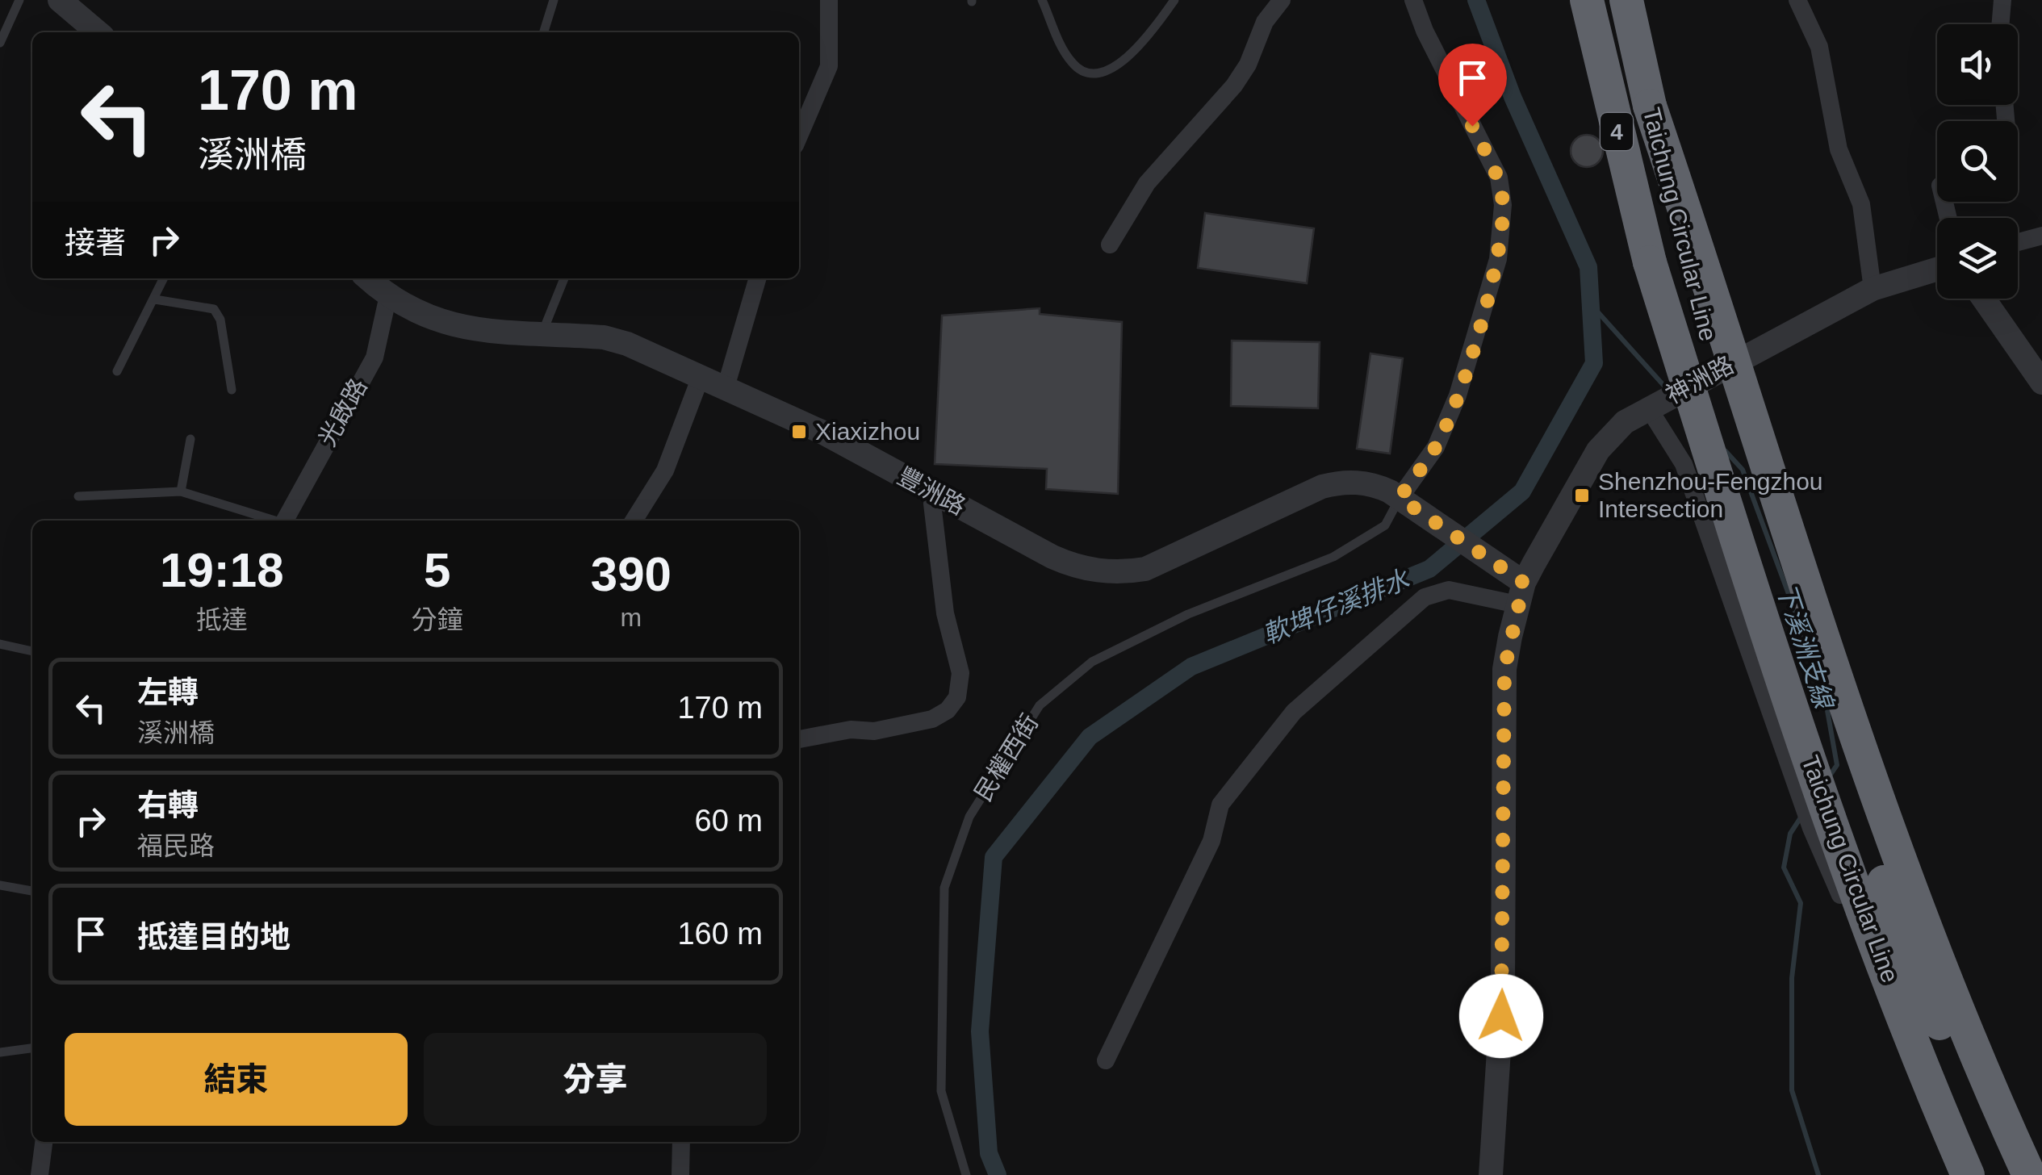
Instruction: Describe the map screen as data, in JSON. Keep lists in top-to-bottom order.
{
  "streets": {
    "highway": ["4", "Taichung Circular Line"],
    "street": ["神洲路", "光啟路", "豐洲路"],
    "lane": ["民權西街"]
  },
  "crossings": [
    ["神洲路", "豐洲路"],
    ["光啟路", "豐洲路"],
    ["豐洲路", "民權西街"]
  ],
  "water": ["軟埤仔溪排水", "下溪洲支線"],
  "places": {
    "transit": ["Xiaxizhou", "Shenzhou-Fengzhou Intersection"]
  },
  "page": {
    "turn": ["170 m", "溪洲橋"],
    "then": "接著",
    "eta": [
      "19:18",
      "抵達",
      "5",
      "分鐘",
      "390",
      "m"
    ],
    "list": [
      {
        "name": "左轉",
        "note": "溪洲橋",
        "value": "170 m"
      },
      {
        "name": "右轉",
        "note": "福民路",
        "value": "60 m"
      },
      {
        "name": "抵達目的地",
        "value": "160 m"
      }
    ],
    "buttons": ["結束", "分享"]
  }
}
